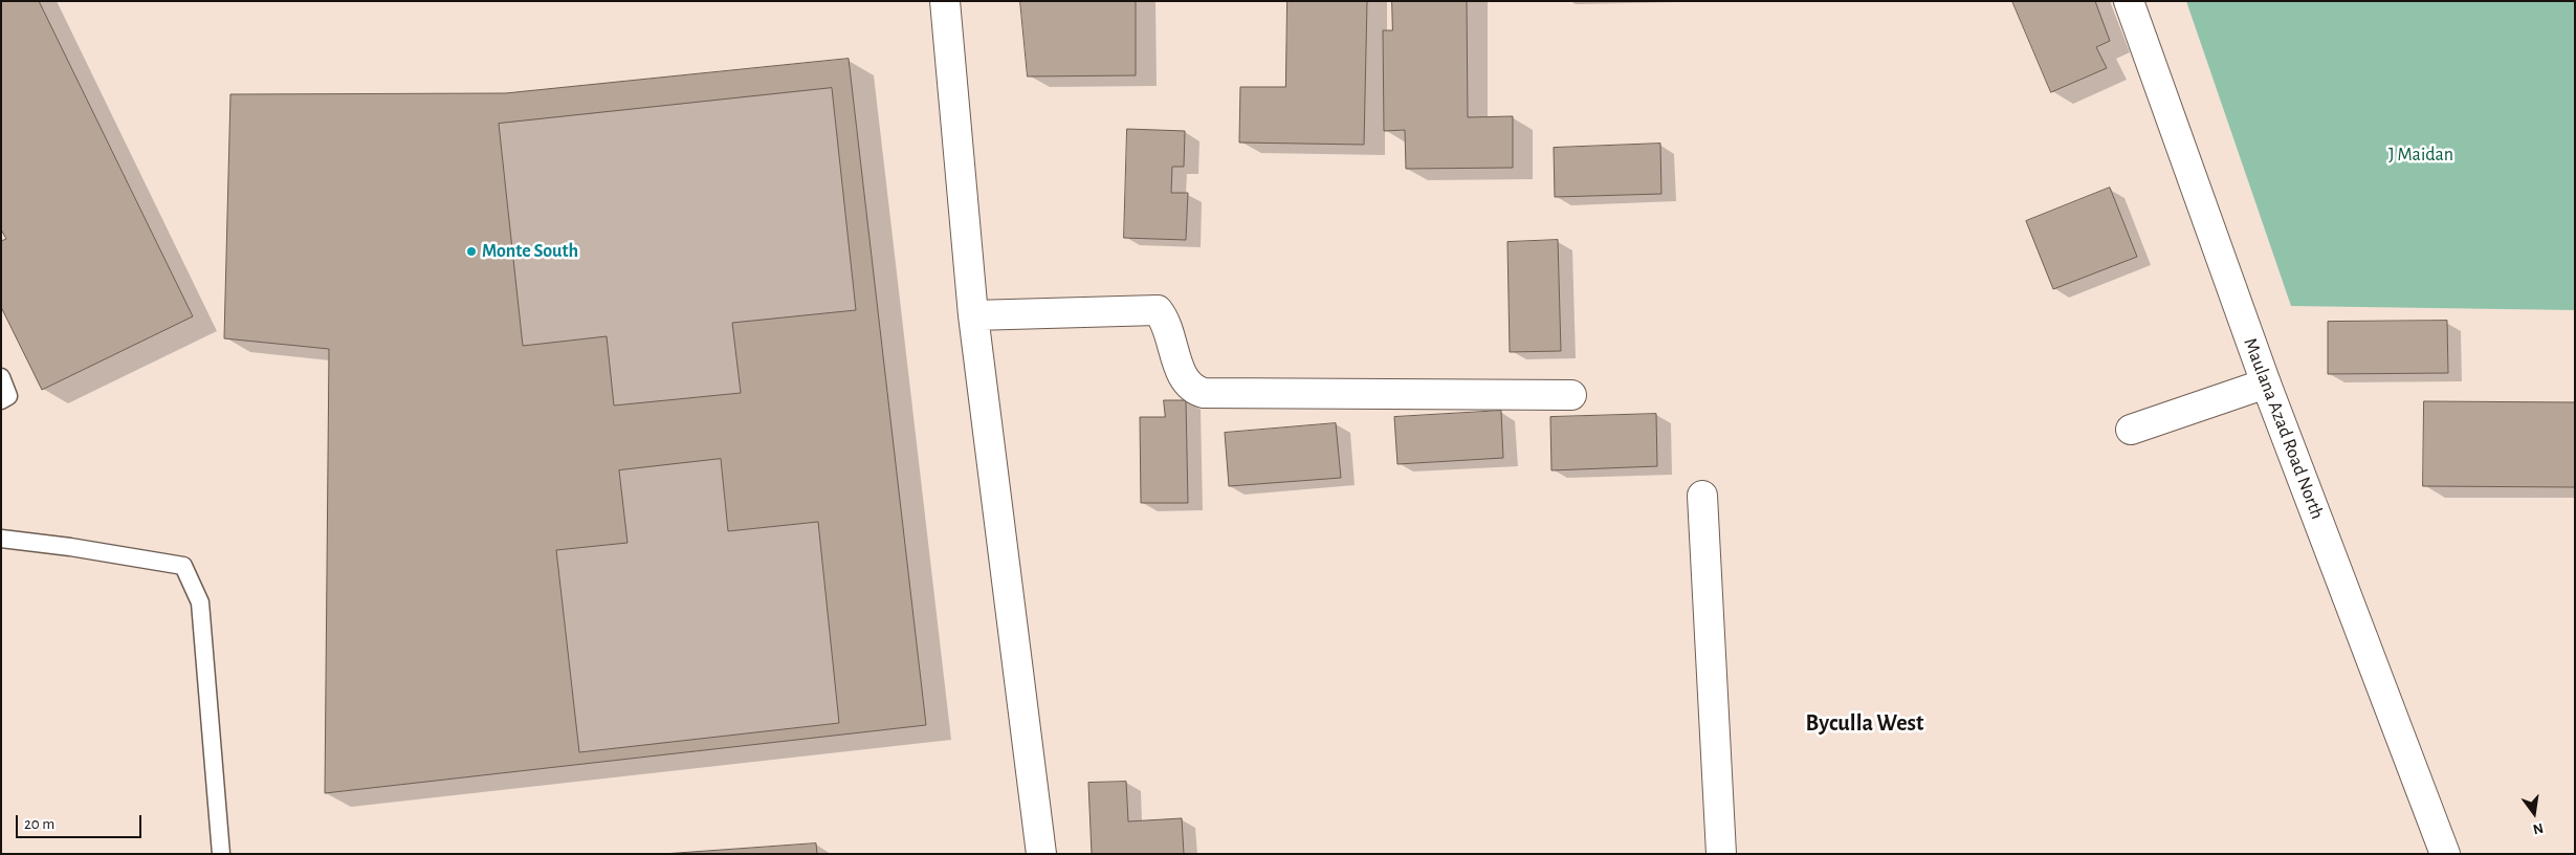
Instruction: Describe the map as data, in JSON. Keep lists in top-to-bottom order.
{
  "streets": {
    "street": ["Maulana Azad Road North"]
  },
  "districts": ["Byculla West"],
  "parks": ["J Maidan"],
  "places": ["Monte South"],
  "scale_bar": "20 m",
  "north": "bottom"
}
